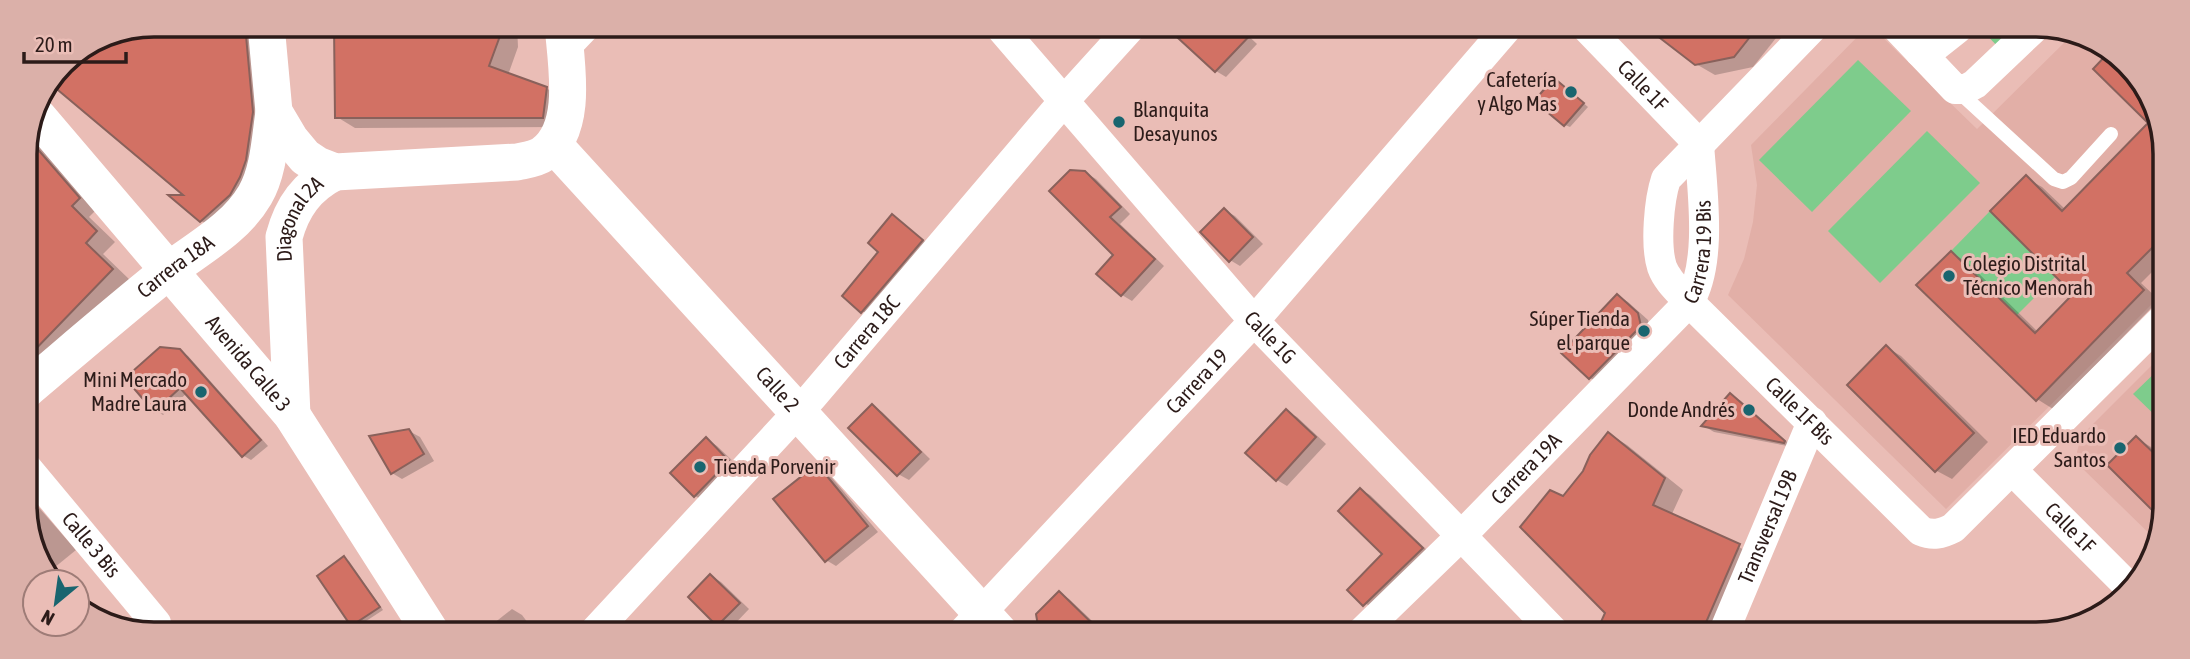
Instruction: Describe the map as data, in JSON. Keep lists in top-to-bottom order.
{
  "streets": {
    "street": [
      "Calle 1F",
      "Diagonal 2A",
      "Carrera 19 Bis",
      "Carrera 18A",
      "Carrera 18C",
      "Calle 1G",
      "Avenida Calle 3",
      "Carrera 19",
      "Calle 2",
      "Calle 1F Bis",
      "Carrera 19A",
      "Transversal 19B",
      "Calle 3 Bis"
    ]
  },
  "crossings": [
    ["Calle 1F", "Carrera 19 Bis"],
    ["Calle 1F", "Calle 1F Bis"],
    ["Diagonal 2A", "Carrera 18A"],
    ["Diagonal 2A", "Avenida Calle 3"],
    ["Carrera 19 Bis", "Calle 1F Bis"],
    ["Carrera 19 Bis", "Carrera 19A"],
    ["Carrera 18A", "Avenida Calle 3"],
    ["Carrera 18C", "Calle 1G"],
    ["Carrera 18C", "Calle 2"],
    ["Calle 1G", "Carrera 19"],
    ["Calle 1G", "Carrera 19A"],
    ["Calle 1F Bis", "Carrera 19A"],
    ["Calle 1F Bis", "Transversal 19B"]
  ],
  "places": [
    "Cafetería y Algo Mas",
    "Blanquita Desayunos",
    "Colegio Distrital Técnico Menorah",
    "Súper Tienda el parque",
    "Mini Mercado Madre Laura",
    "Donde Andrés",
    "IED Eduardo Santos",
    "Tienda Porvenir"
  ],
  "scale_bar": "20 m",
  "north": "bottom left"
}
